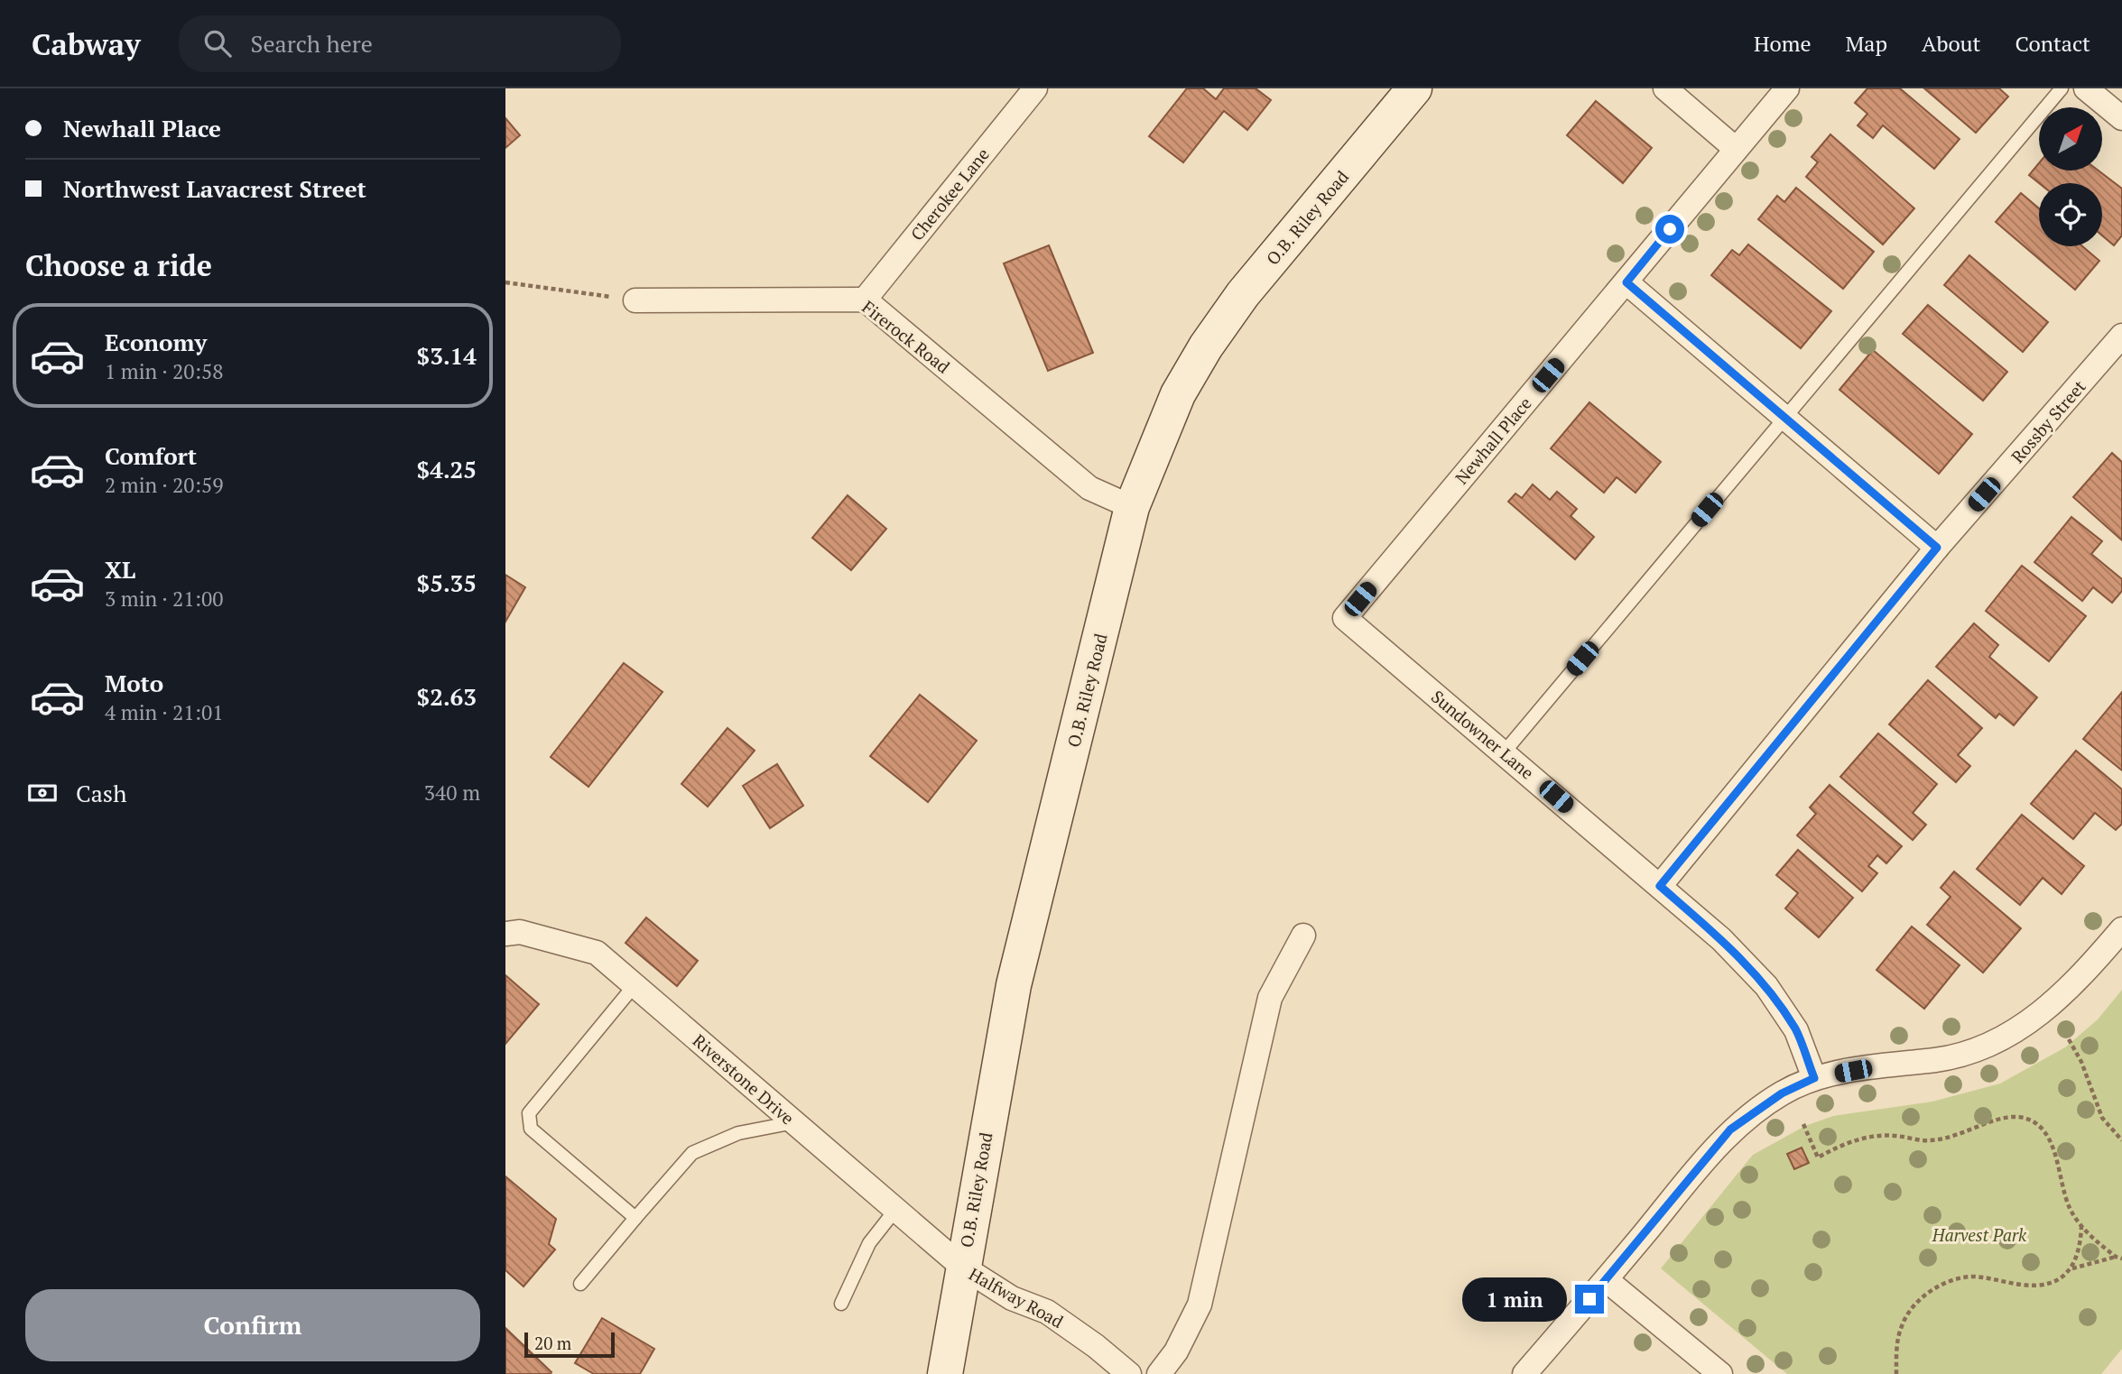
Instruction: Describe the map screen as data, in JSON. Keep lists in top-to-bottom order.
{
  "streets": {
    "street": [
      "Cherokee Lane",
      "O.B. Riley Road",
      "Firerock Road",
      "Rossby Street",
      "Newhall Place",
      "Sundowner Lane",
      "Riverstone Drive",
      "Halfway Road"
    ]
  },
  "crossings": [
    ["Cherokee Lane", "Firerock Road"],
    ["O.B. Riley Road", "Firerock Road"],
    ["O.B. Riley Road", "Riverstone Drive"],
    ["O.B. Riley Road", "Halfway Road"],
    ["Rossby Street", "Sundowner Lane"],
    ["Newhall Place", "Sundowner Lane"],
    ["Riverstone Drive", "Halfway Road"]
  ],
  "parks": ["Harvest Park"],
  "scale_bar": "20 m",
  "north": "top right",
  "page": {
    "header": "Cabway",
    "search": "Search here",
    "nav": [
      "Home",
      "Map",
      "About",
      "Contact"
    ],
    "banner": ["Newhall Place", "Northwest Lavacrest Street"],
    "heading": "Choose a ride",
    "list": [
      {
        "name": "Economy",
        "note": "1 min · 20:58",
        "value": "$3.14"
      },
      {
        "name": "Comfort",
        "note": "2 min · 20:59",
        "value": "$4.25"
      },
      {
        "name": "XL",
        "note": "3 min · 21:00",
        "value": "$5.35"
      },
      {
        "name": "Moto",
        "note": "4 min · 21:01",
        "value": "$2.63"
      }
    ],
    "pay": ["Cash", "340 m"],
    "buttons": "Confirm",
    "bubble": "1 min",
    "scale": "20 m"
  }
}
